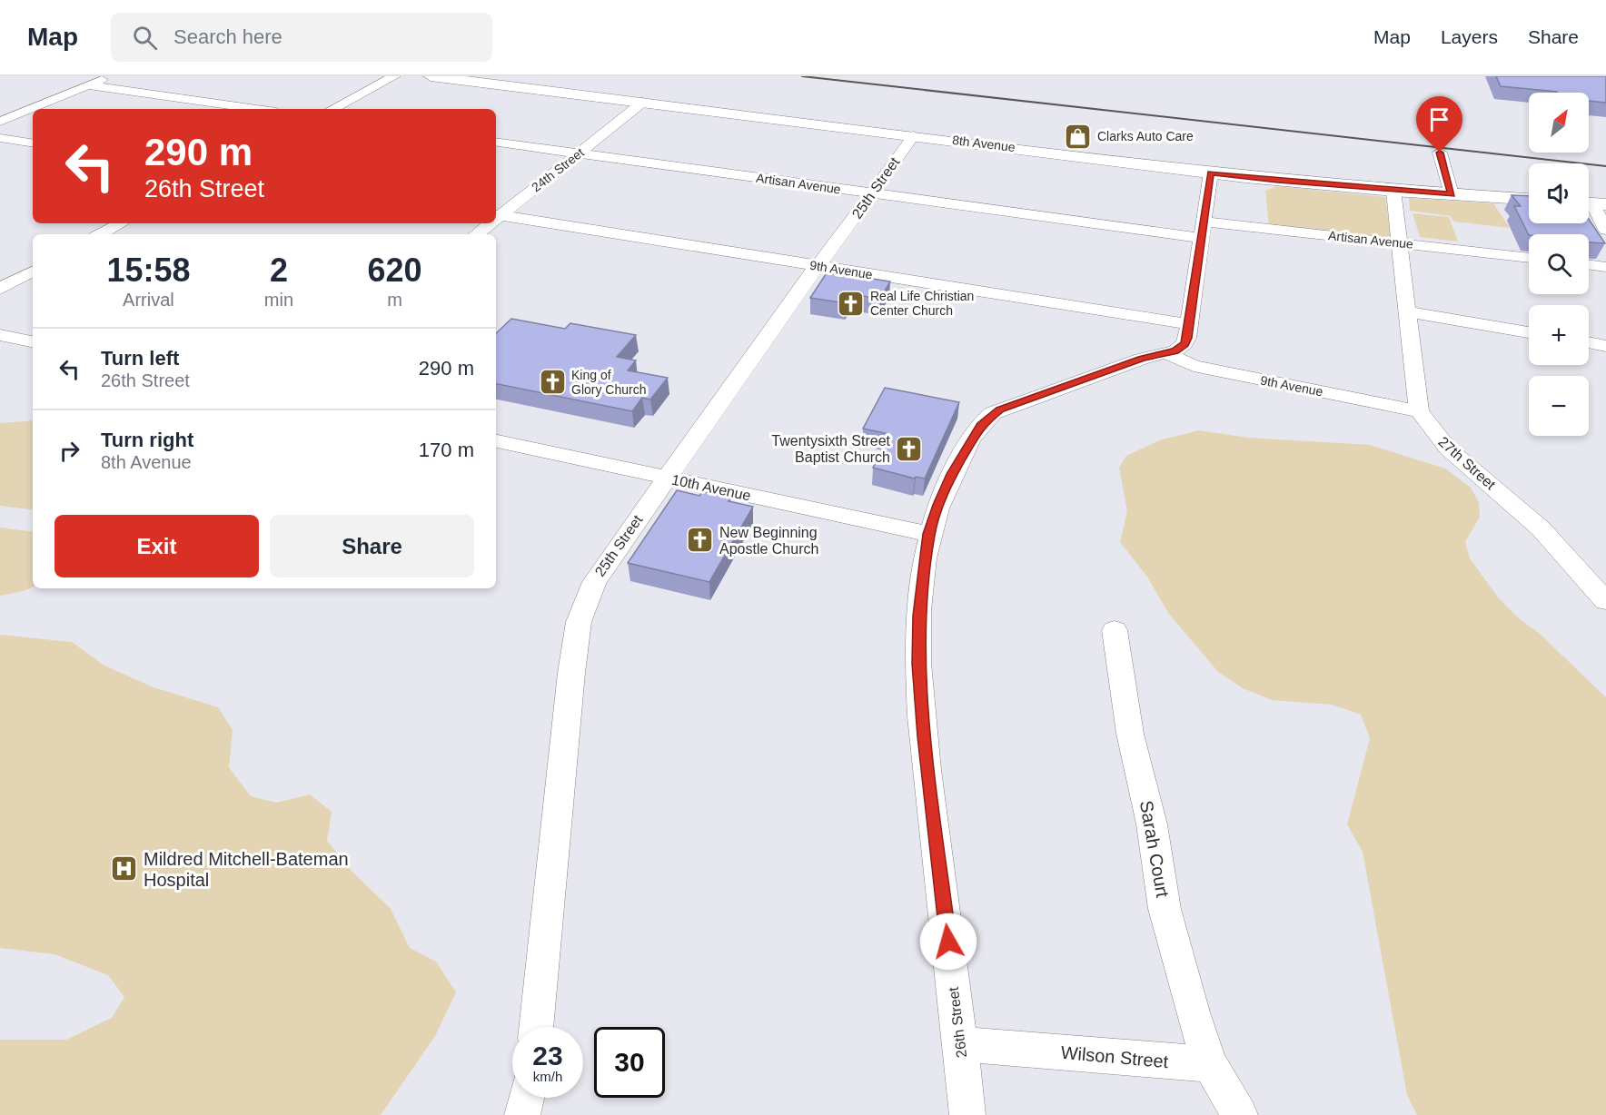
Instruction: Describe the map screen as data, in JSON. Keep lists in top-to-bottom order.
{
  "streets": {
    "main road": ["8th Avenue"],
    "street": [
      "24th Street",
      "Artisan Avenue",
      "25th Street",
      "9th Avenue",
      "27th Street",
      "10th Avenue",
      "Sarah Court",
      "26th Street",
      "Wilson Street"
    ]
  },
  "crossings": [
    ["8th Avenue", "24th Street"],
    ["8th Avenue", "25th Street"],
    ["8th Avenue", "26th Street"],
    ["24th Street", "Artisan Avenue"],
    ["24th Street", "9th Avenue"],
    ["Artisan Avenue", "25th Street"],
    ["Artisan Avenue", "26th Street"],
    ["25th Street", "9th Avenue"],
    ["25th Street", "10th Avenue"],
    ["9th Avenue", "27th Street"],
    ["9th Avenue", "26th Street"],
    ["10th Avenue", "26th Street"],
    ["Sarah Court", "Wilson Street"],
    ["26th Street", "Wilson Street"]
  ],
  "places": {
    "shop": ["Clarks Auto Care"],
    "church": [
      "Real Life Christian Center Church",
      "King of Glory Church",
      "Twentysixth Street Baptist Church",
      "New Beginning Apostle Church"
    ],
    "hospital": ["Mildred Mitchell-Bateman Hospital"]
  },
  "north": "top right",
  "page": {
    "header": "Map",
    "search": "Search here",
    "nav": ["Map", "Layers", "Share"],
    "map_buttons": ["+", "−"],
    "turn": ["290 m", "26th Street"],
    "eta": [
      "15:58",
      "Arrival",
      "2",
      "min",
      "620",
      "m"
    ],
    "list": [
      {
        "name": "Turn left",
        "note": "26th Street",
        "value": "290 m"
      },
      {
        "name": "Turn right",
        "note": "8th Avenue",
        "value": "170 m"
      }
    ],
    "buttons": ["Exit", "Share"],
    "speed": "23 km/h",
    "limit": "30"
  }
}
